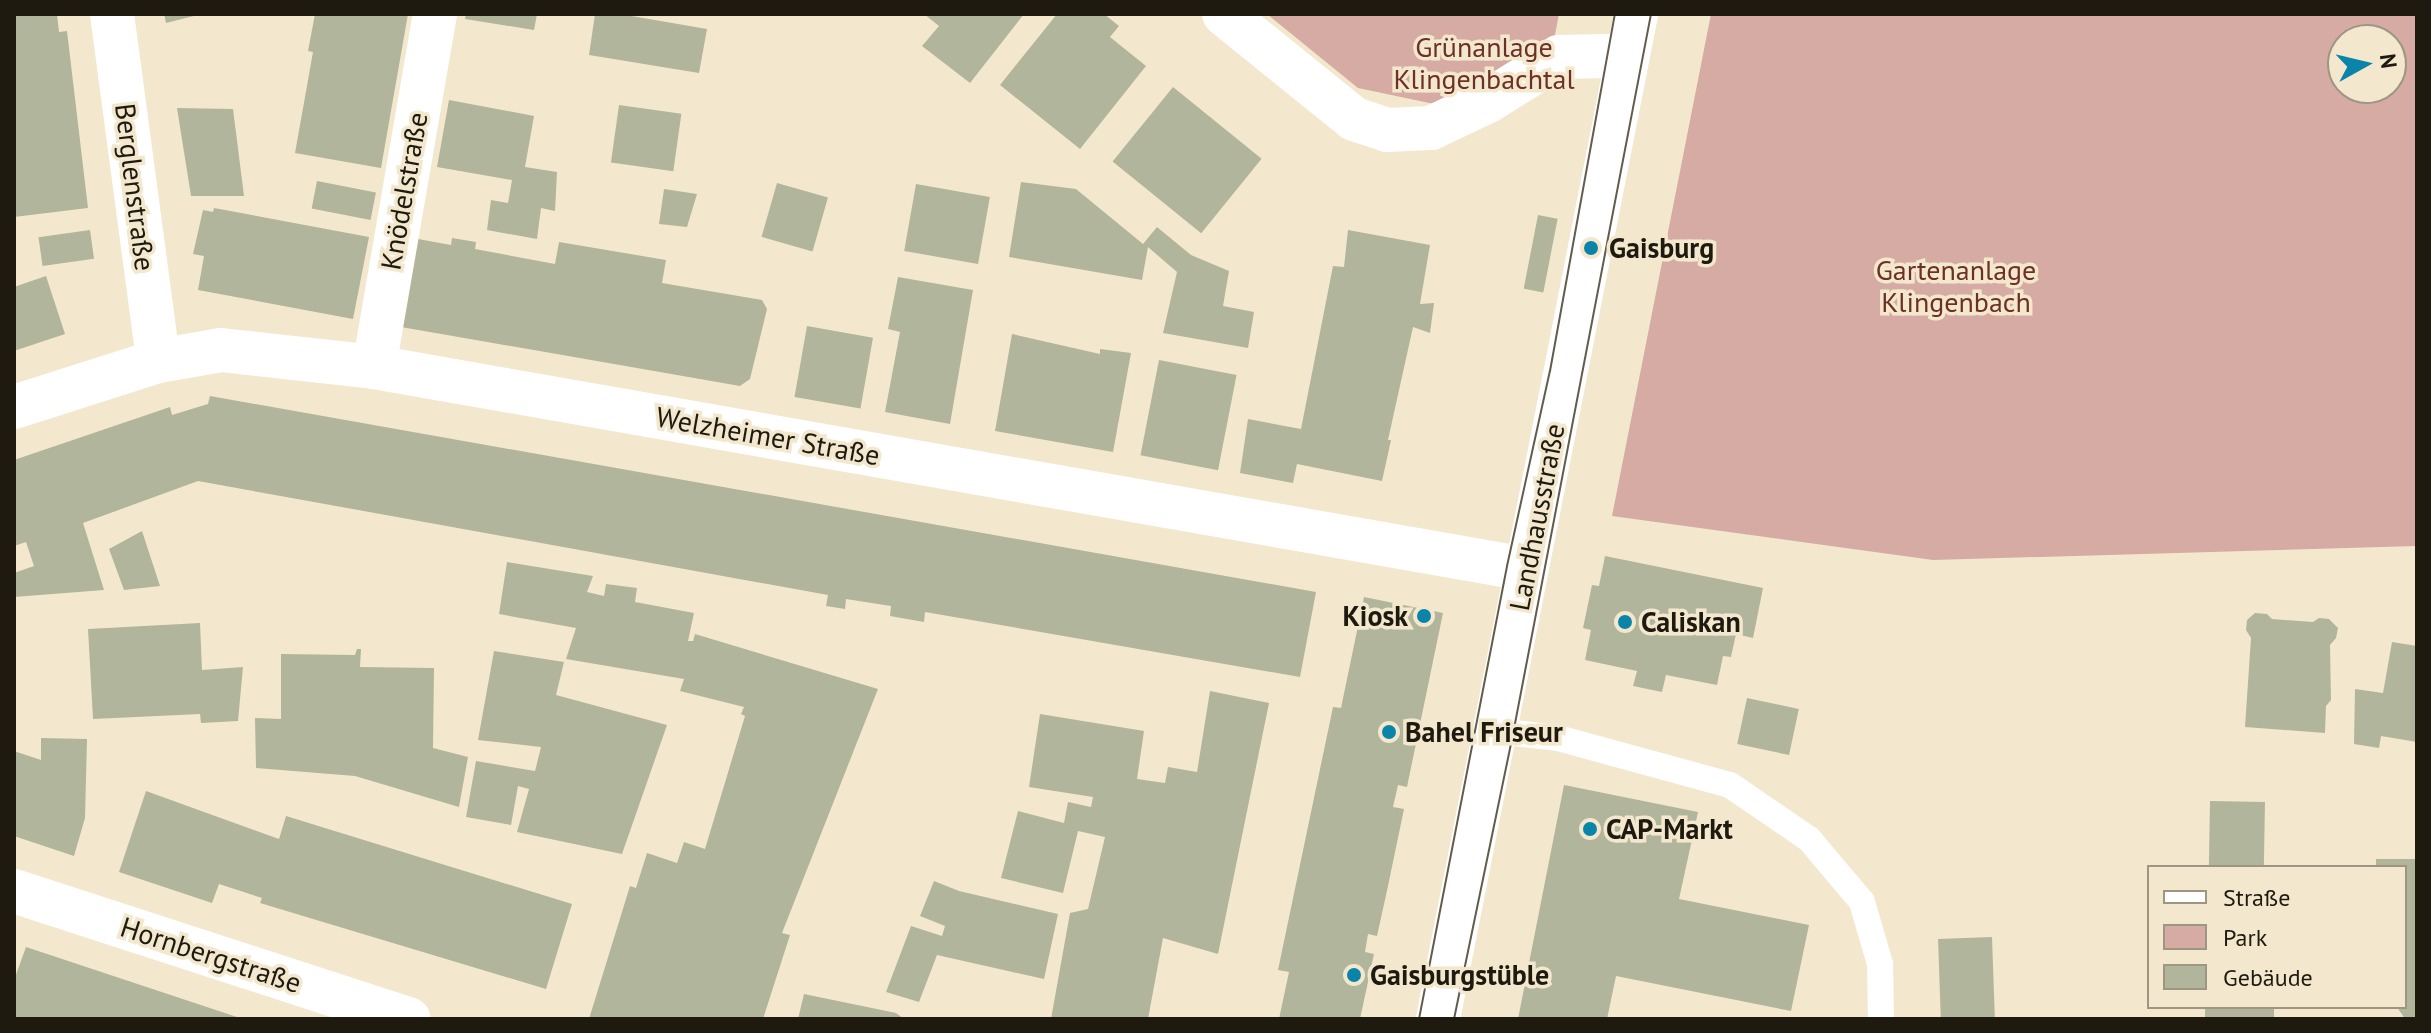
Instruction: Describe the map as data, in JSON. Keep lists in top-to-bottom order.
{
  "streets": {
    "street": [
      "Berglenstraße",
      "Knödelstraße",
      "Welzheimer Straße",
      "Landhausstraße",
      "Hornbergstraße"
    ]
  },
  "crossings": [
    ["Berglenstraße", "Welzheimer Straße"],
    ["Knödelstraße", "Welzheimer Straße"],
    ["Welzheimer Straße", "Landhausstraße"]
  ],
  "parks": ["Grünanlage Klingenbachtal", "Gartenanlage Klingenbach"],
  "places": [
    "Gaisburg",
    "Kiosk",
    "Caliskan",
    "Bahel Friseur",
    "CAP-Markt",
    "Gaisburgstüble"
  ],
  "legend": ["Straße", "Park", "Gebäude"],
  "north": "right"
}
